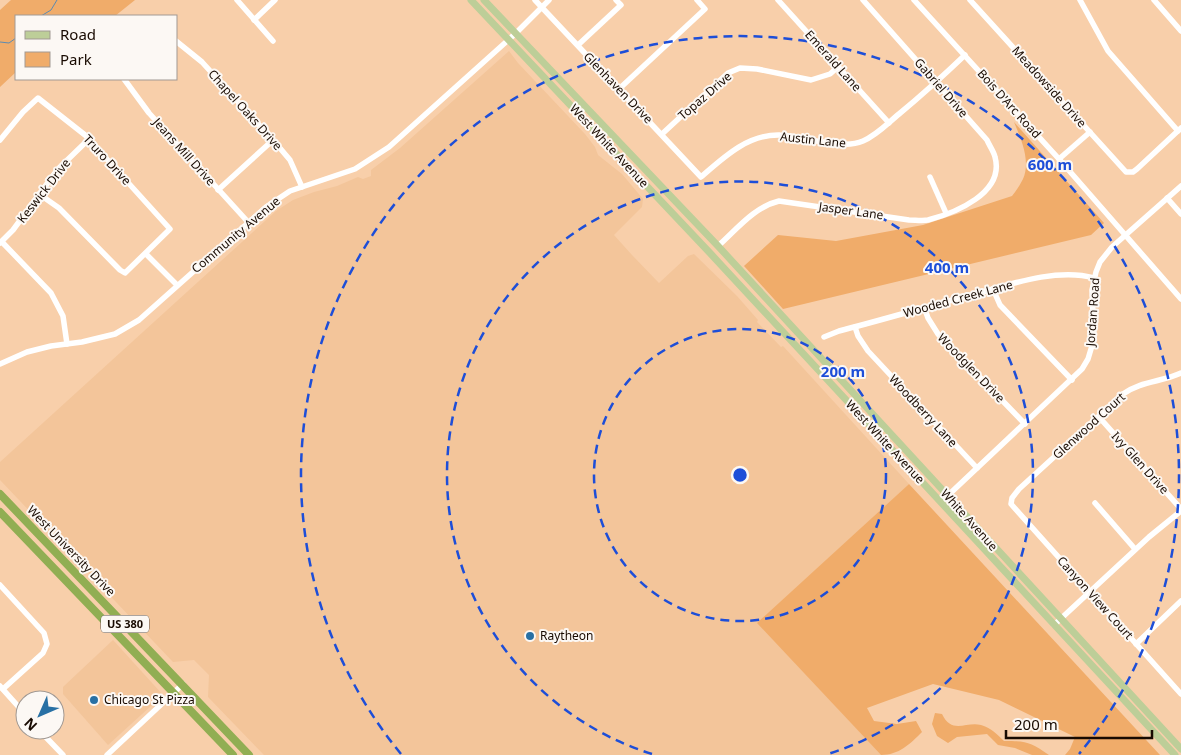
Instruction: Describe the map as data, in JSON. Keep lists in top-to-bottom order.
{
  "streets": {
    "highway": ["West University Drive", "US 380"],
    "main road": ["West White Avenue", "White Avenue"],
    "street": [
      "Emerald Lane",
      "Meadowside Drive",
      "Glenhaven Drive",
      "Gabriel Drive",
      "Topaz Drive",
      "Bois D'Arc Road",
      "Chapel Oaks Drive",
      "Austin Lane",
      "Jeans Mill Drive",
      "Truro Drive",
      "Keswick Drive",
      "Jasper Lane",
      "Community Avenue",
      "Wooded Creek Lane",
      "Jordan Road",
      "Woodglen Drive",
      "Woodberry Lane",
      "Glenwood Court",
      "Ivy Glen Drive",
      "Canyon View Court"
    ]
  },
  "crossings": [
    ["Emerald Lane", "Topaz Drive"],
    ["Emerald Lane", "Austin Lane"],
    ["Glenhaven Drive", "Topaz Drive"],
    ["Glenhaven Drive", "Austin Lane"],
    ["Glenhaven Drive", "Community Avenue"],
    ["Gabriel Drive", "Austin Lane"],
    ["Gabriel Drive", "Jasper Lane"],
    ["Bois D'Arc Road", "Austin Lane"],
    ["Bois D'Arc Road", "Jordan Road"],
    ["Chapel Oaks Drive", "Community Avenue"],
    ["West White Avenue", "Jasper Lane"],
    ["West White Avenue", "Community Avenue"],
    ["West White Avenue", "Jordan Road"],
    ["West White Avenue", "White Avenue"],
    ["Jeans Mill Drive", "Community Avenue"],
    ["Truro Drive", "Keswick Drive"],
    ["Jasper Lane", "White Avenue"],
    ["Wooded Creek Lane", "Jordan Road"],
    ["Wooded Creek Lane", "Woodglen Drive"],
    ["Wooded Creek Lane", "Woodberry Lane"],
    ["Jordan Road", "Woodglen Drive"],
    ["Jordan Road", "Woodberry Lane"],
    ["Jordan Road", "White Avenue"],
    ["Glenwood Court", "Ivy Glen Drive"],
    ["Glenwood Court", "Canyon View Court"]
  ],
  "places": ["Raytheon", "Chicago St Pizza"],
  "legend": ["Road", "Park"],
  "scale_bar": "200 m",
  "north": "bottom left",
  "rings": ["600 m", "400 m", "200 m"]
}
